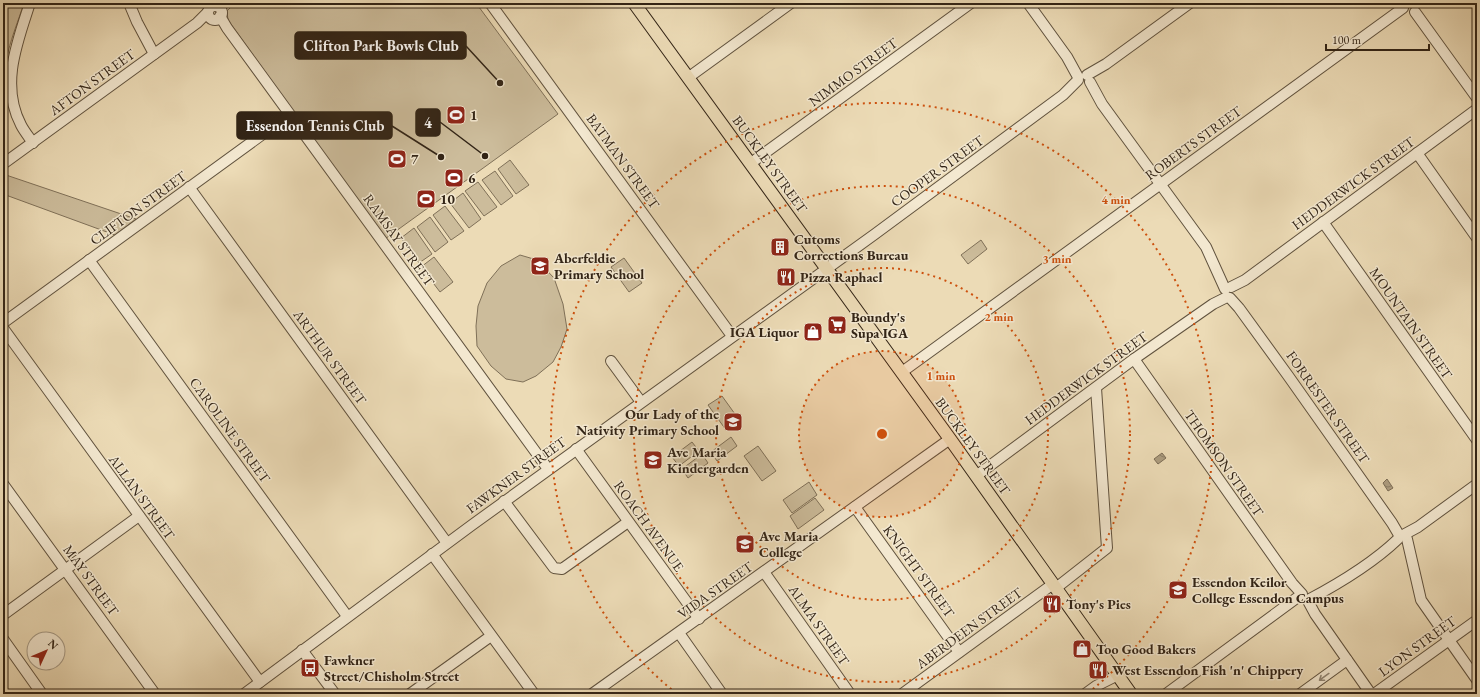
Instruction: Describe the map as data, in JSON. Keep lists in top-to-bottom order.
{
  "streets": {
    "main road": ["BUCKLEY STREET"],
    "street": [
      "NIMMO STREET",
      "AFTON STREET",
      "ROBERTS STREET",
      "BATMAN STREET",
      "COOPER STREET",
      "HEDDERWICK STREET",
      "CLIFTON STREET",
      "RAMSAY STREET",
      "MOUNTAIN STREET",
      "ARTHUR STREET",
      "FORRESTER STREET",
      "CAROLINE STREET",
      "THOMSON STREET",
      "FAWKNER STREET",
      "ALLAN STREET",
      "ROACH AVENUE",
      "KNIGHT STREET",
      "MAY STREET",
      "VIDA STREET",
      "ALMA STREET",
      "ABERDEEN STREET",
      "LYON STREET"
    ]
  },
  "crossings": [
    ["NIMMO STREET", "BUCKLEY STREET"],
    ["AFTON STREET", "RAMSAY STREET"],
    ["ROBERTS STREET", "BUCKLEY STREET"],
    ["ROBERTS STREET", "FORRESTER STREET"],
    ["BATMAN STREET", "FAWKNER STREET"],
    ["BUCKLEY STREET", "COOPER STREET"],
    ["BUCKLEY STREET", "HEDDERWICK STREET"],
    ["BUCKLEY STREET", "FAWKNER STREET"],
    ["BUCKLEY STREET", "VIDA STREET"],
    ["BUCKLEY STREET", "ABERDEEN STREET"],
    ["COOPER STREET", "FORRESTER STREET"],
    ["COOPER STREET", "FAWKNER STREET"],
    ["HEDDERWICK STREET", "MOUNTAIN STREET"],
    ["HEDDERWICK STREET", "FORRESTER STREET"],
    ["HEDDERWICK STREET", "THOMSON STREET"],
    ["HEDDERWICK STREET", "ABERDEEN STREET"],
    ["CLIFTON STREET", "RAMSAY STREET"],
    ["CLIFTON STREET", "ARTHUR STREET"],
    ["CLIFTON STREET", "CAROLINE STREET"],
    ["RAMSAY STREET", "FAWKNER STREET"],
    ["ARTHUR STREET", "FAWKNER STREET"],
    ["FORRESTER STREET", "LYON STREET"],
    ["CAROLINE STREET", "FAWKNER STREET"],
    ["THOMSON STREET", "LYON STREET"],
    ["FAWKNER STREET", "ALLAN STREET"],
    ["FAWKNER STREET", "ROACH AVENUE"],
    ["ROACH AVENUE", "VIDA STREET"],
    ["KNIGHT STREET", "VIDA STREET"],
    ["KNIGHT STREET", "ABERDEEN STREET"],
    ["VIDA STREET", "ALMA STREET"]
  ],
  "places": {
    "other": ["Clifton Park Bowls Club", "4", "Essendon Tennis Club"],
    "sports": [
      "1",
      "7",
      "6",
      "10"
    ],
    "building": ["Cutoms Corrections Bureau"],
    "school or university": [
      "Aberfeldie Primary School",
      "Our Lady of the Nativity Primary School",
      "Ave Maria Kindergarden",
      "Ave Maria College",
      "Essendon Keilor College Essendon Campus"
    ],
    "restaurant": ["Pizza Raphael", "Tony's Pies", "West Essendon Fish 'n' Chippery"],
    "supermarket": ["Boundy's Supa IGA"],
    "shop": ["IGA Liquor", "Too Good Bakers"],
    "bus stop": ["Fawkner Street/Chisholm Street"]
  },
  "scale_bar": "100 m",
  "north": "top right",
  "rings": [
    "4 min",
    "3 min",
    "2 min",
    "1 min"
  ]
}
